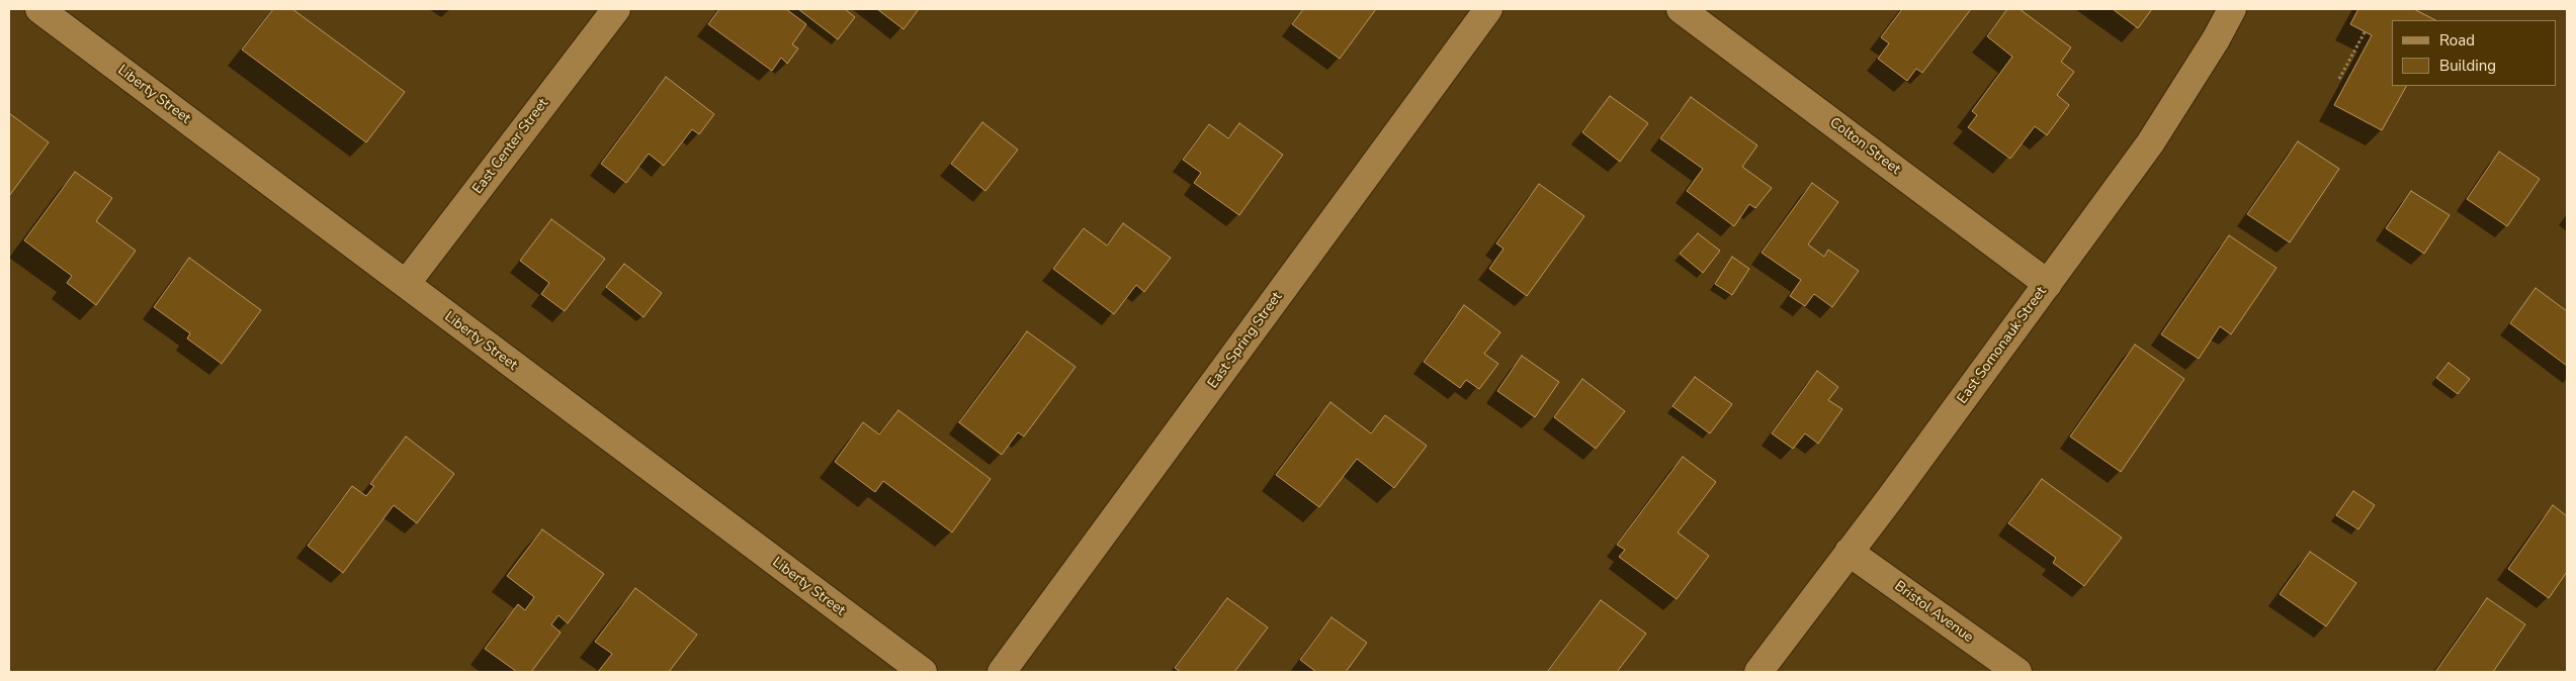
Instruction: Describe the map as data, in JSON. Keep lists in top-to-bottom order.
{
  "streets": {
    "street": [
      "Liberty Street",
      "East Center Street",
      "Colton Street",
      "East Spring Street",
      "East Somonauk Street",
      "Bristol Avenue"
    ]
  },
  "crossings": [
    ["Liberty Street", "East Center Street"],
    ["Colton Street", "East Somonauk Street"],
    ["East Somonauk Street", "Bristol Avenue"]
  ],
  "legend": ["Road", "Building"]
}
